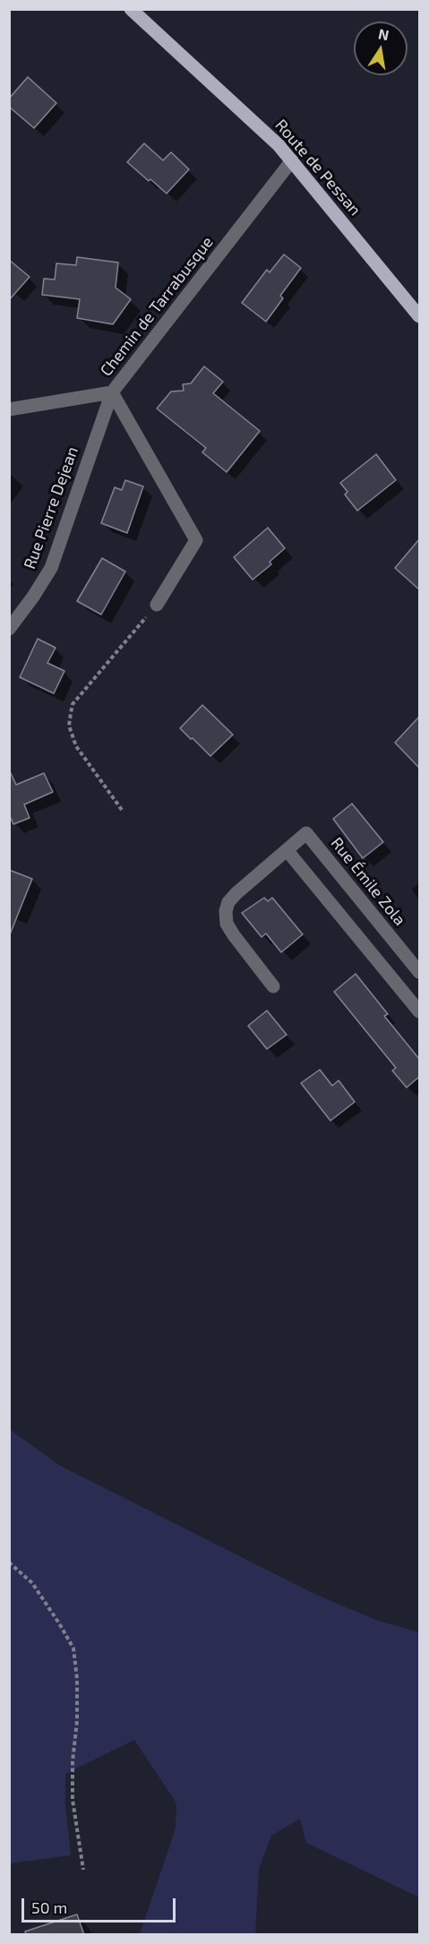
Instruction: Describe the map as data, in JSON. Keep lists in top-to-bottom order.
{
  "streets": {
    "main road": ["Route de Pessan"],
    "street": ["Chemin de Tarrabusque", "Rue Pierre Dejean", "Rue Émile Zola"]
  },
  "crossings": [
    ["Route de Pessan", "Chemin de Tarrabusque"],
    ["Chemin de Tarrabusque", "Rue Pierre Dejean"]
  ],
  "scale_bar": "50 m",
  "north": "top"
}
